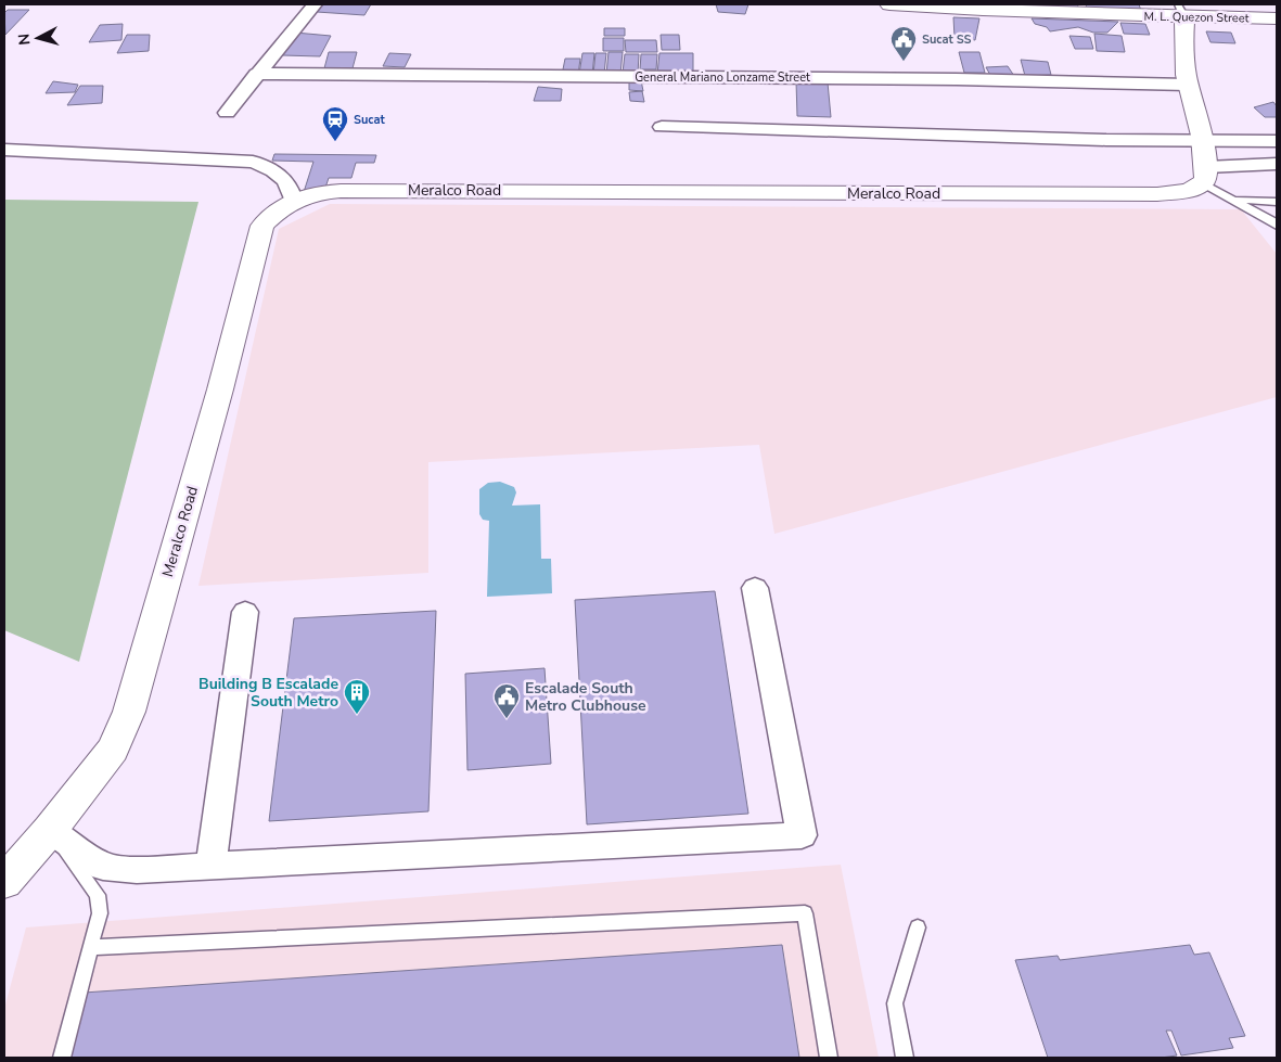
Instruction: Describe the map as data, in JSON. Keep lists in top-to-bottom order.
{
  "streets": {
    "main road": ["M. L. Quezon Street", "Meralco Road"],
    "street": ["General Mariano Lonzame Street"]
  },
  "places": {
    "public building": ["Sucat SS", "Escalade South Metro Clubhouse"],
    "station": ["Sucat"],
    "building": ["Building B Escalade South Metro"]
  },
  "north": "left"
}
